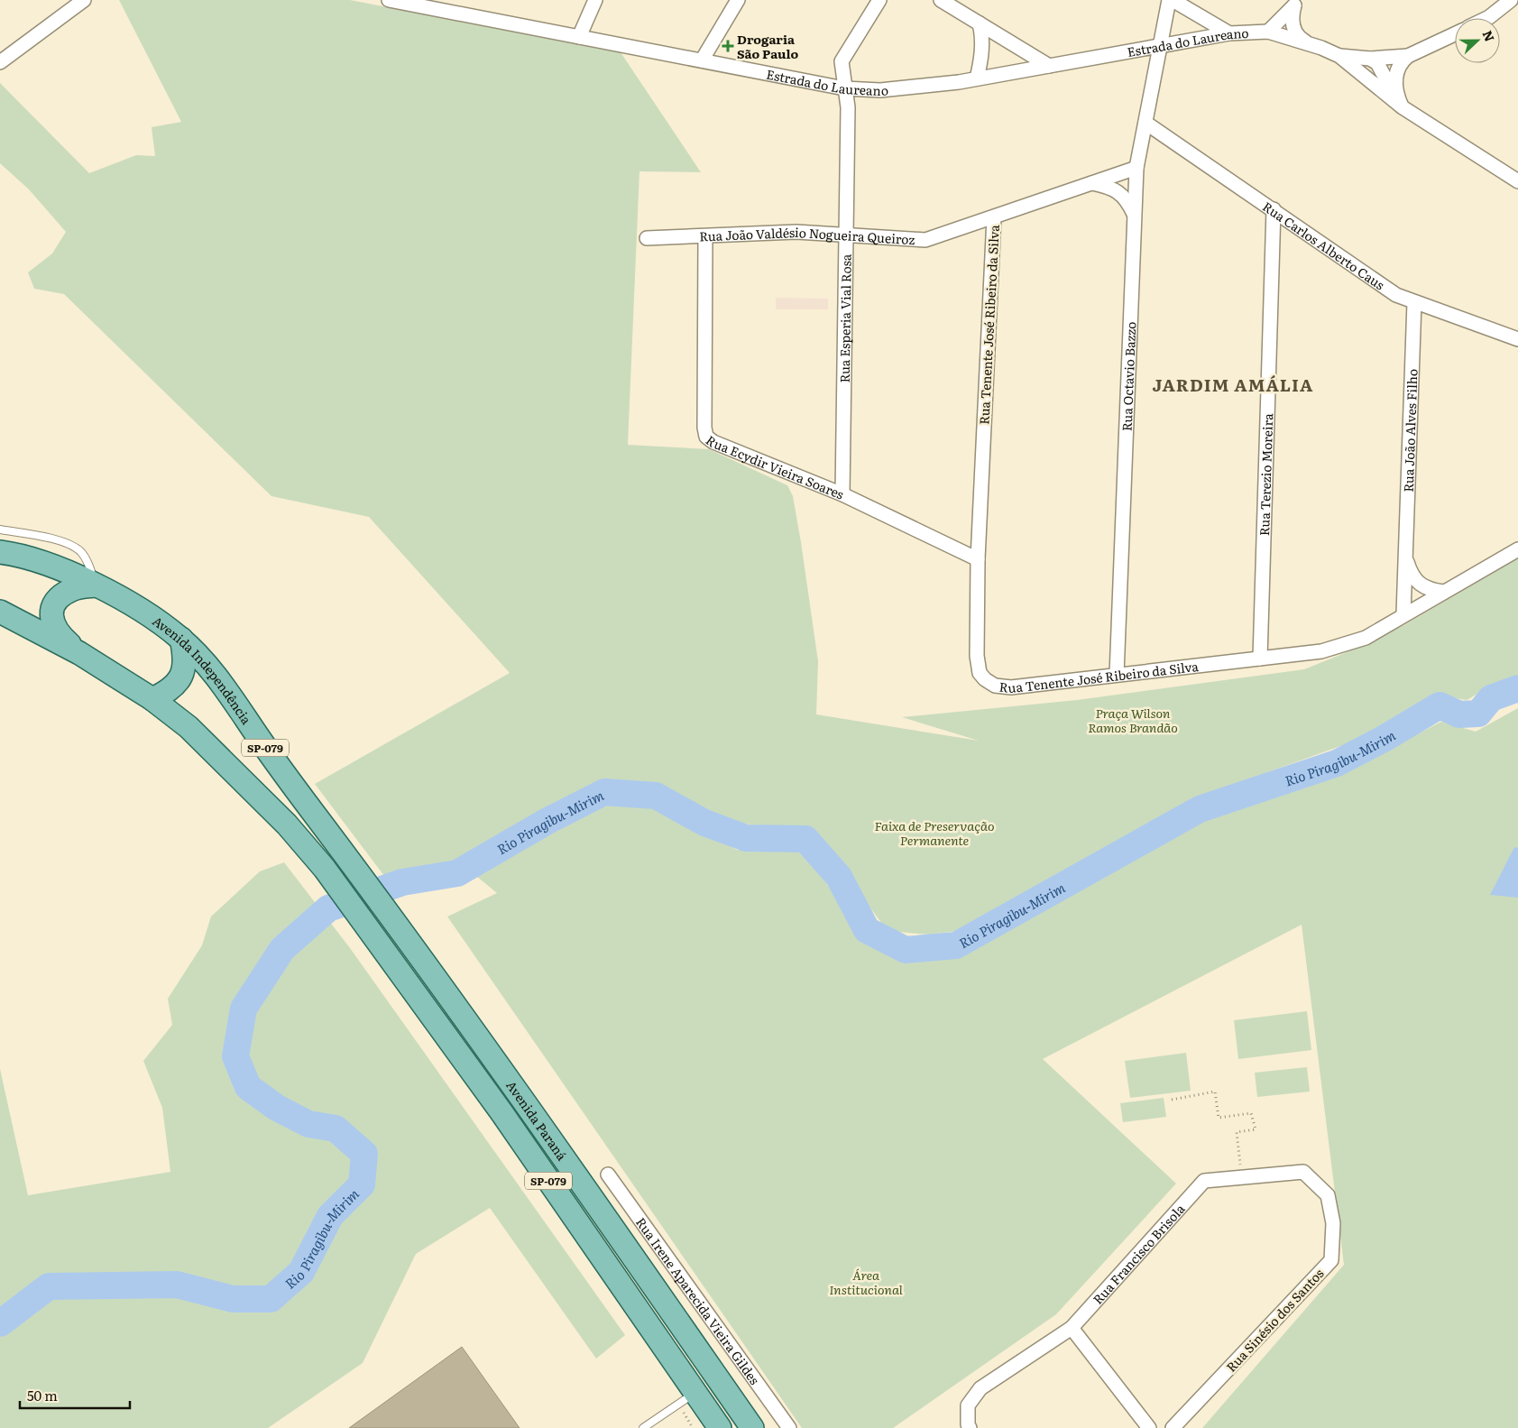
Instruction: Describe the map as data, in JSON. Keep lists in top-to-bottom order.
{
  "streets": {
    "main road": ["Avenida Independência", "SP-079", "Avenida Paraná"],
    "street": [
      "Estrada do Laureano",
      "Rua João Valdésio Nogueira Queiroz",
      "Rua Carlos Alberto Caus",
      "Rua Esperia Vial Rosa",
      "Rua Tenente José Ribeiro da Silva",
      "Rua Octavio Bazzo",
      "Rua João Alves Filho",
      "Rua Ecydir Vieira Soares",
      "Rua Terezio Moreira",
      "Rua Francisco Brisola",
      "Rua Irene Aparecida Vieira Gildes",
      "Rua Sinésio dos Santos"
    ]
  },
  "crossings": [
    ["Estrada do Laureano", "Rua Esperia Vial Rosa"],
    ["Estrada do Laureano", "Rua Octavio Bazzo"],
    ["Rua João Valdésio Nogueira Queiroz", "Rua Esperia Vial Rosa"],
    ["Rua João Valdésio Nogueira Queiroz", "Rua Tenente José Ribeiro da Silva"],
    ["Rua João Valdésio Nogueira Queiroz", "Rua Octavio Bazzo"],
    ["Rua João Valdésio Nogueira Queiroz", "Rua Ecydir Vieira Soares"],
    ["Rua Carlos Alberto Caus", "Rua Octavio Bazzo"],
    ["Rua Carlos Alberto Caus", "Rua João Alves Filho"],
    ["Rua Carlos Alberto Caus", "Rua Terezio Moreira"],
    ["Rua Esperia Vial Rosa", "Rua Ecydir Vieira Soares"],
    ["Rua Tenente José Ribeiro da Silva", "Rua Octavio Bazzo"],
    ["Rua Tenente José Ribeiro da Silva", "Rua João Alves Filho"],
    ["Rua Tenente José Ribeiro da Silva", "Rua Ecydir Vieira Soares"],
    ["Rua Tenente José Ribeiro da Silva", "Rua Terezio Moreira"],
    ["Avenida Independência", "Avenida Paraná"],
    ["SP-079", "Avenida Paraná"],
    ["Rua Francisco Brisola", "Rua Sinésio dos Santos"]
  ],
  "districts": ["JARDIM AMÁLIA"],
  "water": ["Rio Piragibu-Mirim"],
  "parks": ["Praça Wilson Ramos Brandão", "Faixa de Preservação Permanente", "Área Institucional"],
  "places": {
    "health": ["Drogaria São Paulo"]
  },
  "scale_bar": "50 m",
  "north": "right"
}
